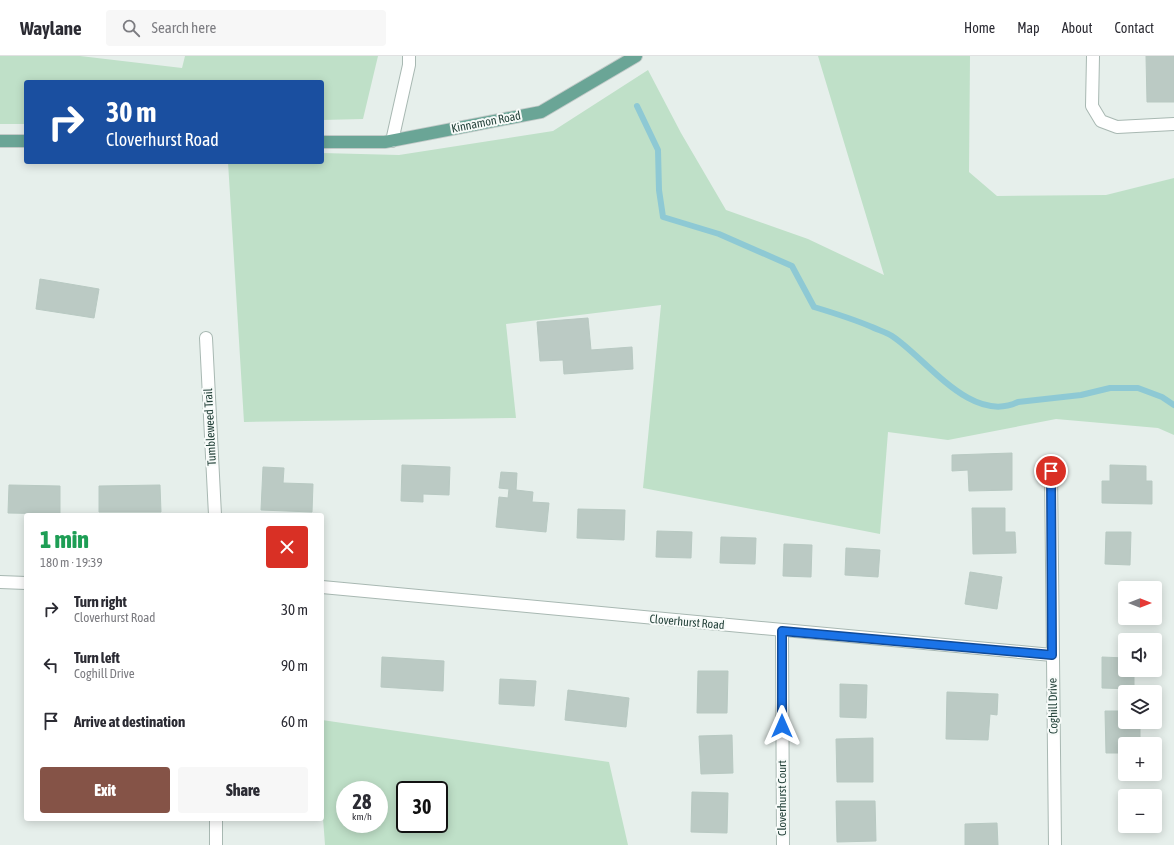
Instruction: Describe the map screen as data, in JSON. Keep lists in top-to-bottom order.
{
  "streets": {
    "main road": ["Kinnamon Road"],
    "street": [
      "Tumbleweed Trail",
      "Cloverhurst Road",
      "Coghill Drive",
      "Cloverhurst Court"
    ]
  },
  "crossings": [
    ["Cloverhurst Road", "Coghill Drive"],
    ["Cloverhurst Road", "Cloverhurst Court"]
  ],
  "north": "right",
  "page": {
    "header": "Waylane",
    "search": "Search here",
    "nav": [
      "Home",
      "Map",
      "About",
      "Contact"
    ],
    "turn": ["30 m", "Cloverhurst Road"],
    "heading": ["1 min", "180 m · 19:39"],
    "map_buttons": ["+", "−"],
    "list": [
      {
        "name": "Turn right",
        "note": "Cloverhurst Road",
        "value": "30 m"
      },
      {
        "name": "Turn left",
        "note": "Coghill Drive",
        "value": "90 m"
      },
      {
        "name": "Arrive at destination",
        "value": "60 m"
      }
    ],
    "buttons": ["Exit", "Share"],
    "speed": "28 km/h",
    "limit": "30"
  }
}
